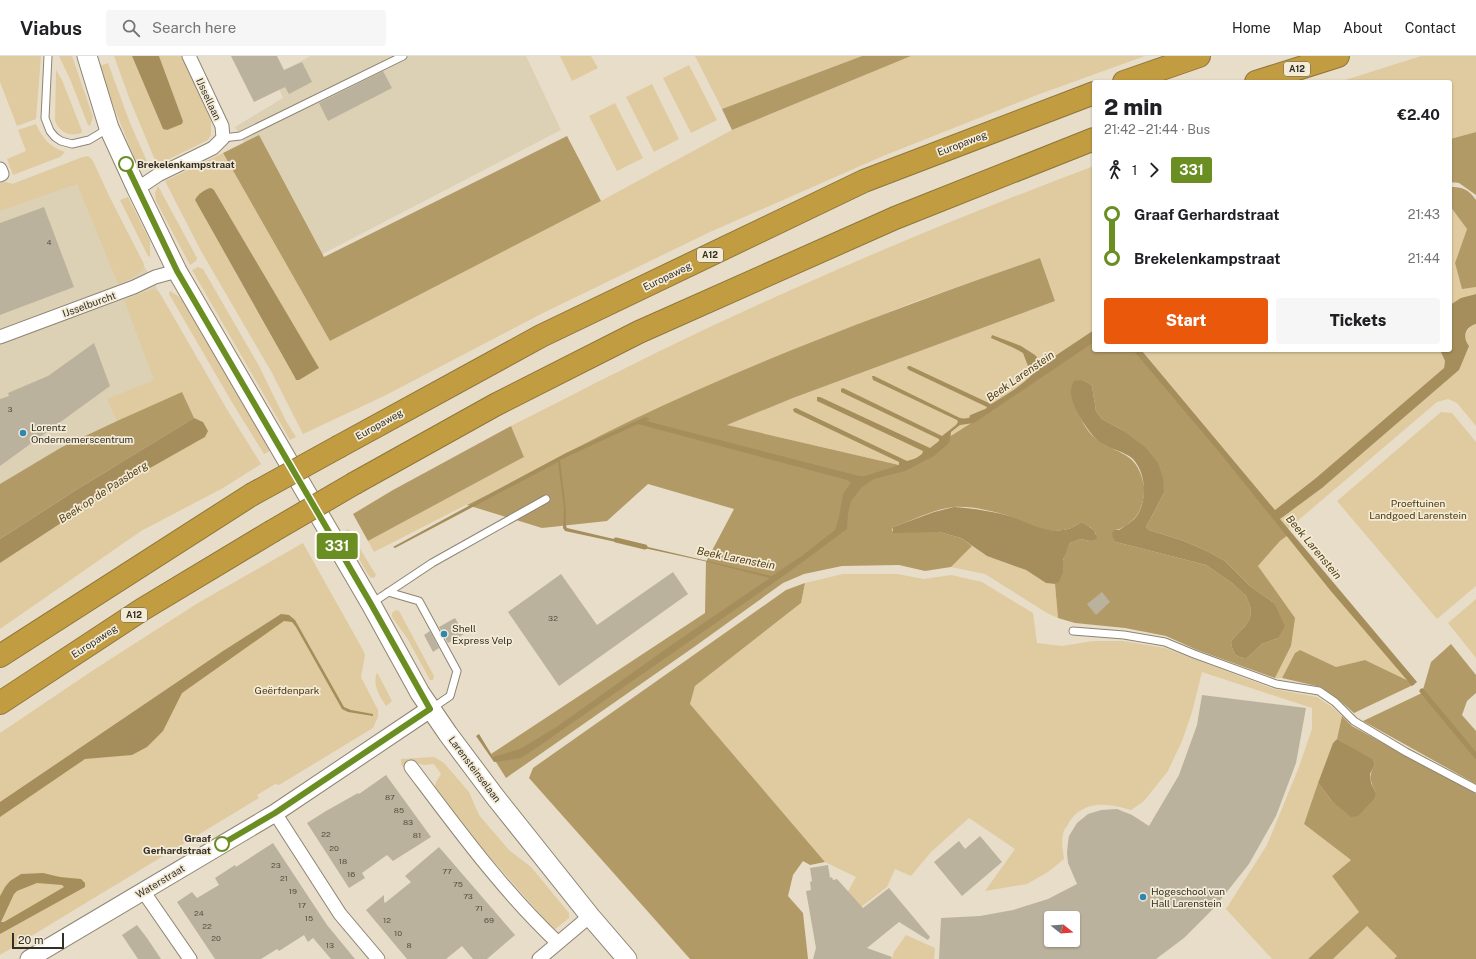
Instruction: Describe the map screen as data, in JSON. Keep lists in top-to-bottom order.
{
  "streets": {
    "highway": ["A12", "Europaweg"],
    "main road": ["Larensteinselaan"],
    "street": ["IJssellaan", "IJsselburcht", "Waterstraat"]
  },
  "crossings": [
    ["IJsselburcht", "Larensteinselaan"],
    ["Larensteinselaan", "Waterstraat"]
  ],
  "water": ["Beek Larenstein", "Beek op de Paasberg"],
  "parks": ["Proeftuinen Landgoed Larenstein", "Geërfdenpark"],
  "places": [
    "Brekelenkampstraat",
    "Lorentz Ondernemerscentrum",
    "Shell Express Velp",
    "Graaf Gerhardstraat",
    "Hogeschool van Hall Larenstein"
  ],
  "lines": ["bus line 331"],
  "house_numbers": [
    "4",
    "3",
    "32",
    "87",
    "85",
    "83",
    "22",
    "81",
    "20",
    "18",
    "23",
    "77",
    "16",
    "21",
    "75",
    "19",
    "73",
    "17",
    "71",
    "24",
    "15",
    "12",
    "69",
    "22",
    "10",
    "20",
    "13",
    "8"
  ],
  "scale_bar": "20 m",
  "north": "right",
  "page": {
    "header": "Viabus",
    "search": "Search here",
    "nav": [
      "Home",
      "Map",
      "About",
      "Contact"
    ],
    "on_map": "331",
    "heading": ["2 min", "21:42 – 21:44 · Bus", "€2.40"],
    "legs": ["1", "331"],
    "list": [
      {
        "name": "Graaf Gerhardstraat",
        "value": "21:43"
      },
      {
        "name": "Brekelenkampstraat",
        "value": "21:44"
      }
    ],
    "buttons": ["Start", "Tickets"],
    "scale": "20 m"
  }
}
